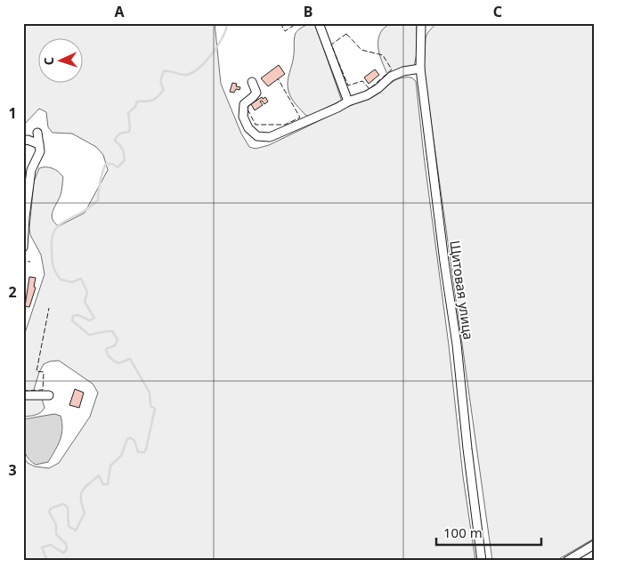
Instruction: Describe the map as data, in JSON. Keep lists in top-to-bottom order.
{
  "streets": {
    "street": ["Щитовая улица"]
  },
  "scale_bar": "100 m",
  "north": "left",
  "grid": {
    "columns": ["A", "B", "C"],
    "rows": ["1", "2", "3"]
  }
}
